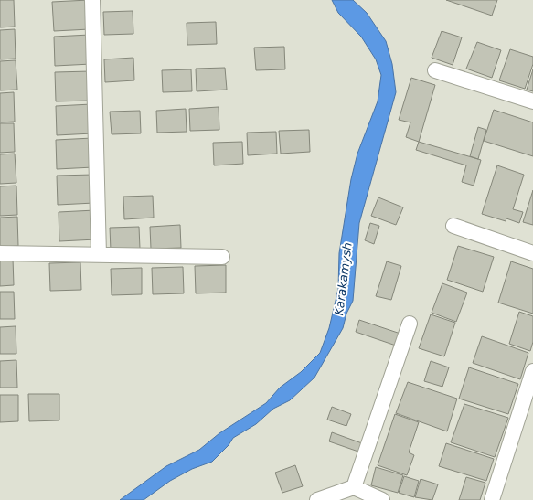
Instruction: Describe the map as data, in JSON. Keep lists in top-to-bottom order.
{
  "water": ["Karakamysh"]
}
